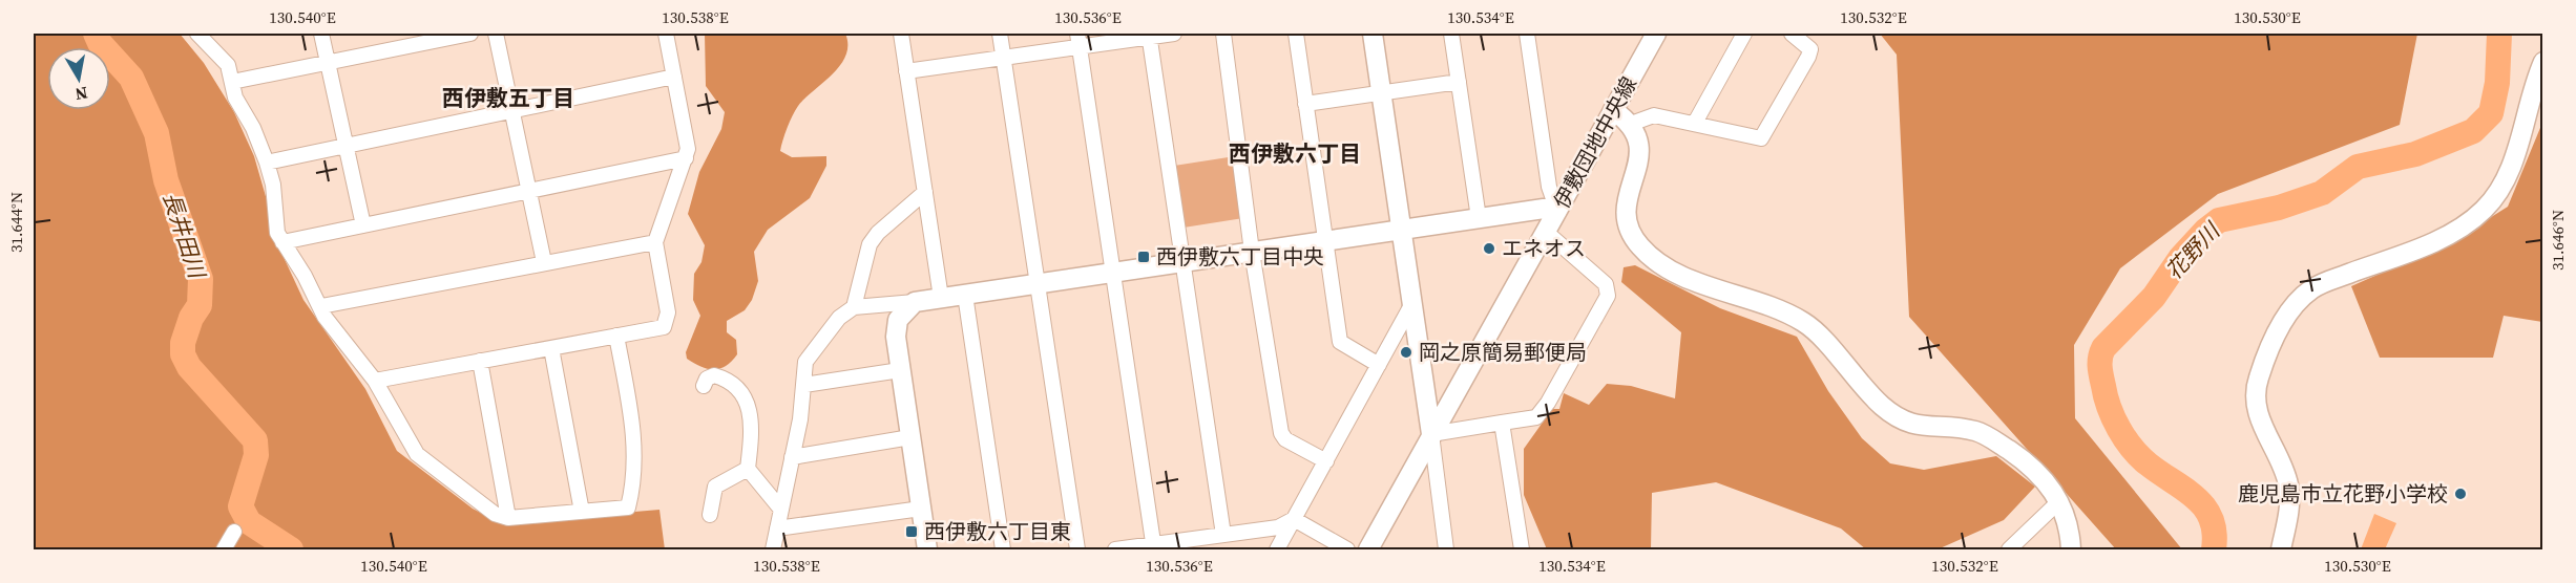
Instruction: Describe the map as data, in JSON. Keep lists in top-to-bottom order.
{
  "streets": {
    "street": ["伊敷団地中央線"]
  },
  "districts": ["西伊敷五丁目", "西伊敷六丁目"],
  "water": ["長井田川", "花野川"],
  "places": {
    "other": ["エネオス", "岡之原簡易郵便局", "鹿児島市立花野小学校"],
    "transit": ["西伊敷六丁目中央", "西伊敷六丁目東"]
  },
  "north": "bottom",
  "coordinates": [
    "130.540°E",
    "130.538°E",
    "130.536°E",
    "130.534°E",
    "130.532°E",
    "130.530°E",
    "31.644°N",
    "31.646°N"
  ]
}
